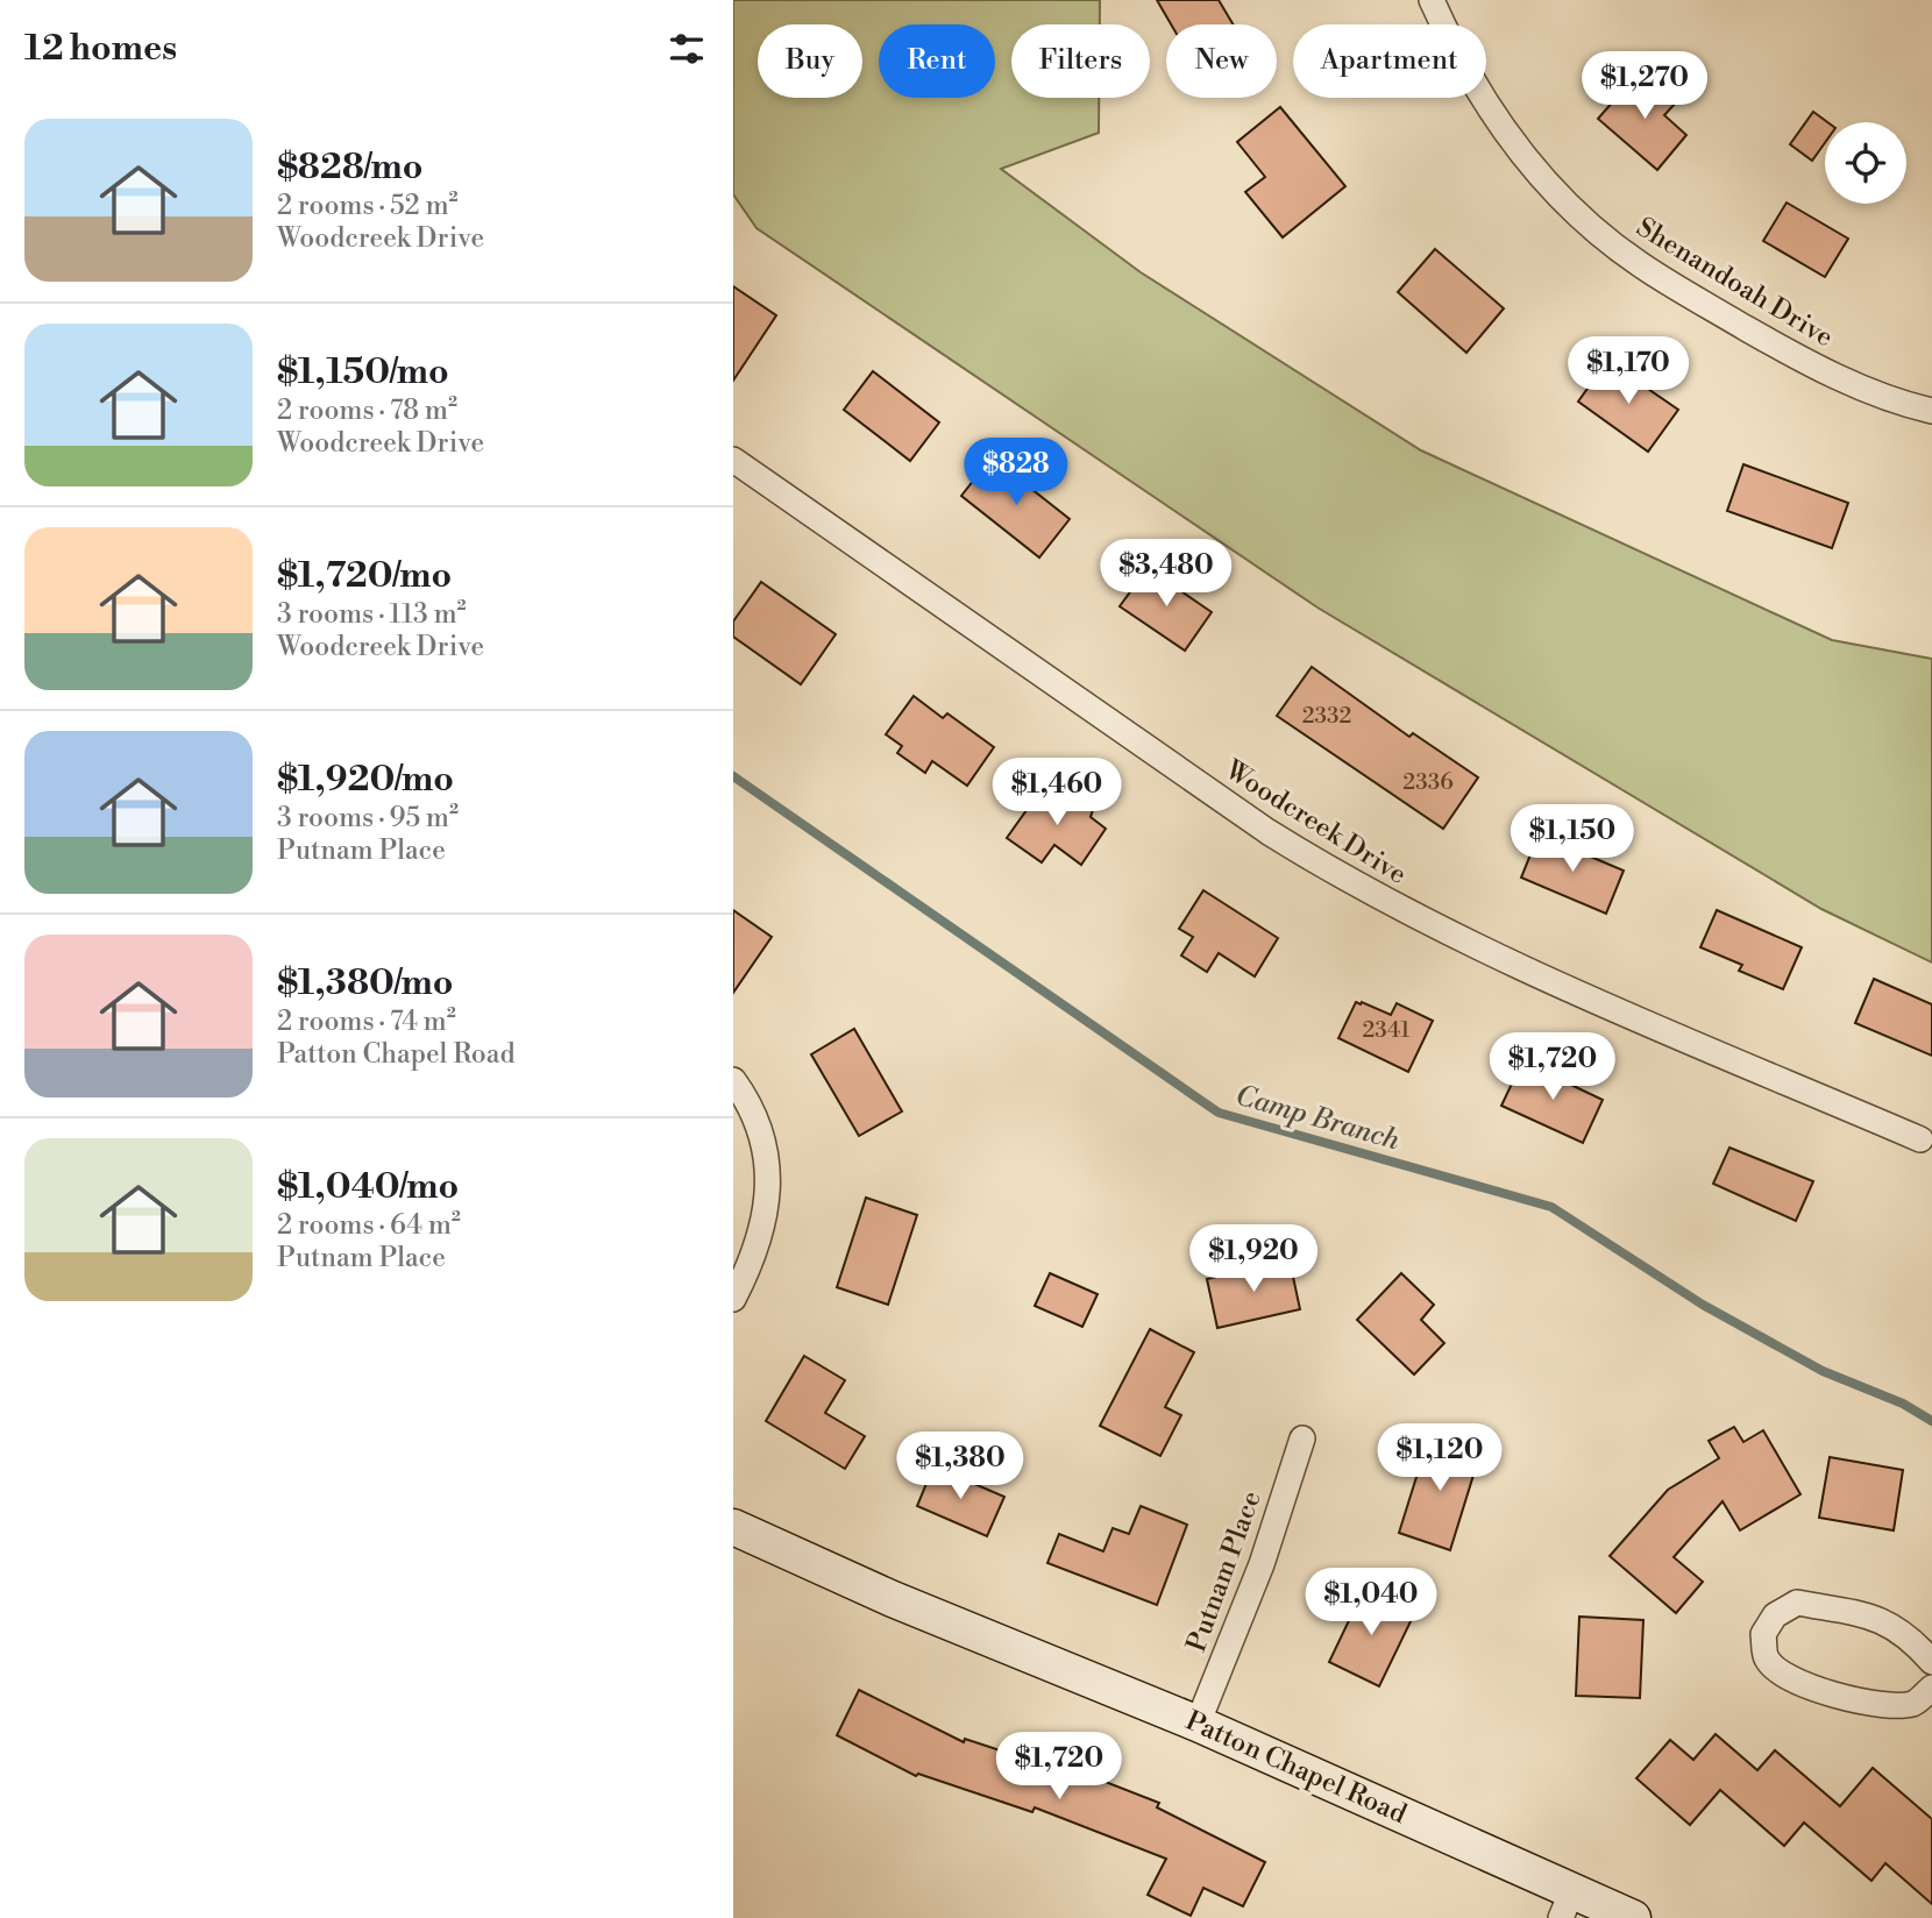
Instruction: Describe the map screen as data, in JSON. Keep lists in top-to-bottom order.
{
  "streets": {
    "street": [
      "Shenandoah Drive",
      "Woodcreek Drive",
      "Putnam Place",
      "Patton Chapel Road"
    ]
  },
  "crossings": [
    ["Putnam Place", "Patton Chapel Road"]
  ],
  "water": ["Camp Branch"],
  "house_numbers": ["2332", "2336", "2341"],
  "page": {
    "heading": "12 homes",
    "chip": [
      "Buy",
      "Rent",
      "Filters",
      "New",
      "Apartment"
    ],
    "price": [
      "$1,270",
      "$1,170",
      "$828",
      "$3,480",
      "$1,460",
      "$1,150",
      "$1,720",
      "$1,920",
      "$1,120",
      "$1,380",
      "$1,040",
      "$1,720"
    ],
    "list": [
      {
        "name": "$828/mo",
        "note": "2 rooms · 52 m² · Woodcreek Drive"
      },
      {
        "name": "$1,150/mo",
        "note": "2 rooms · 78 m² · Woodcreek Drive"
      },
      {
        "name": "$1,720/mo",
        "note": "3 rooms · 113 m² · Woodcreek Drive"
      },
      {
        "name": "$1,920/mo",
        "note": "3 rooms · 95 m² · Putnam Place"
      },
      {
        "name": "$1,380/mo",
        "note": "2 rooms · 74 m² · Patton Chapel Road"
      },
      {
        "name": "$1,040/mo",
        "note": "2 rooms · 64 m² · Putnam Place"
      }
    ]
  }
}
